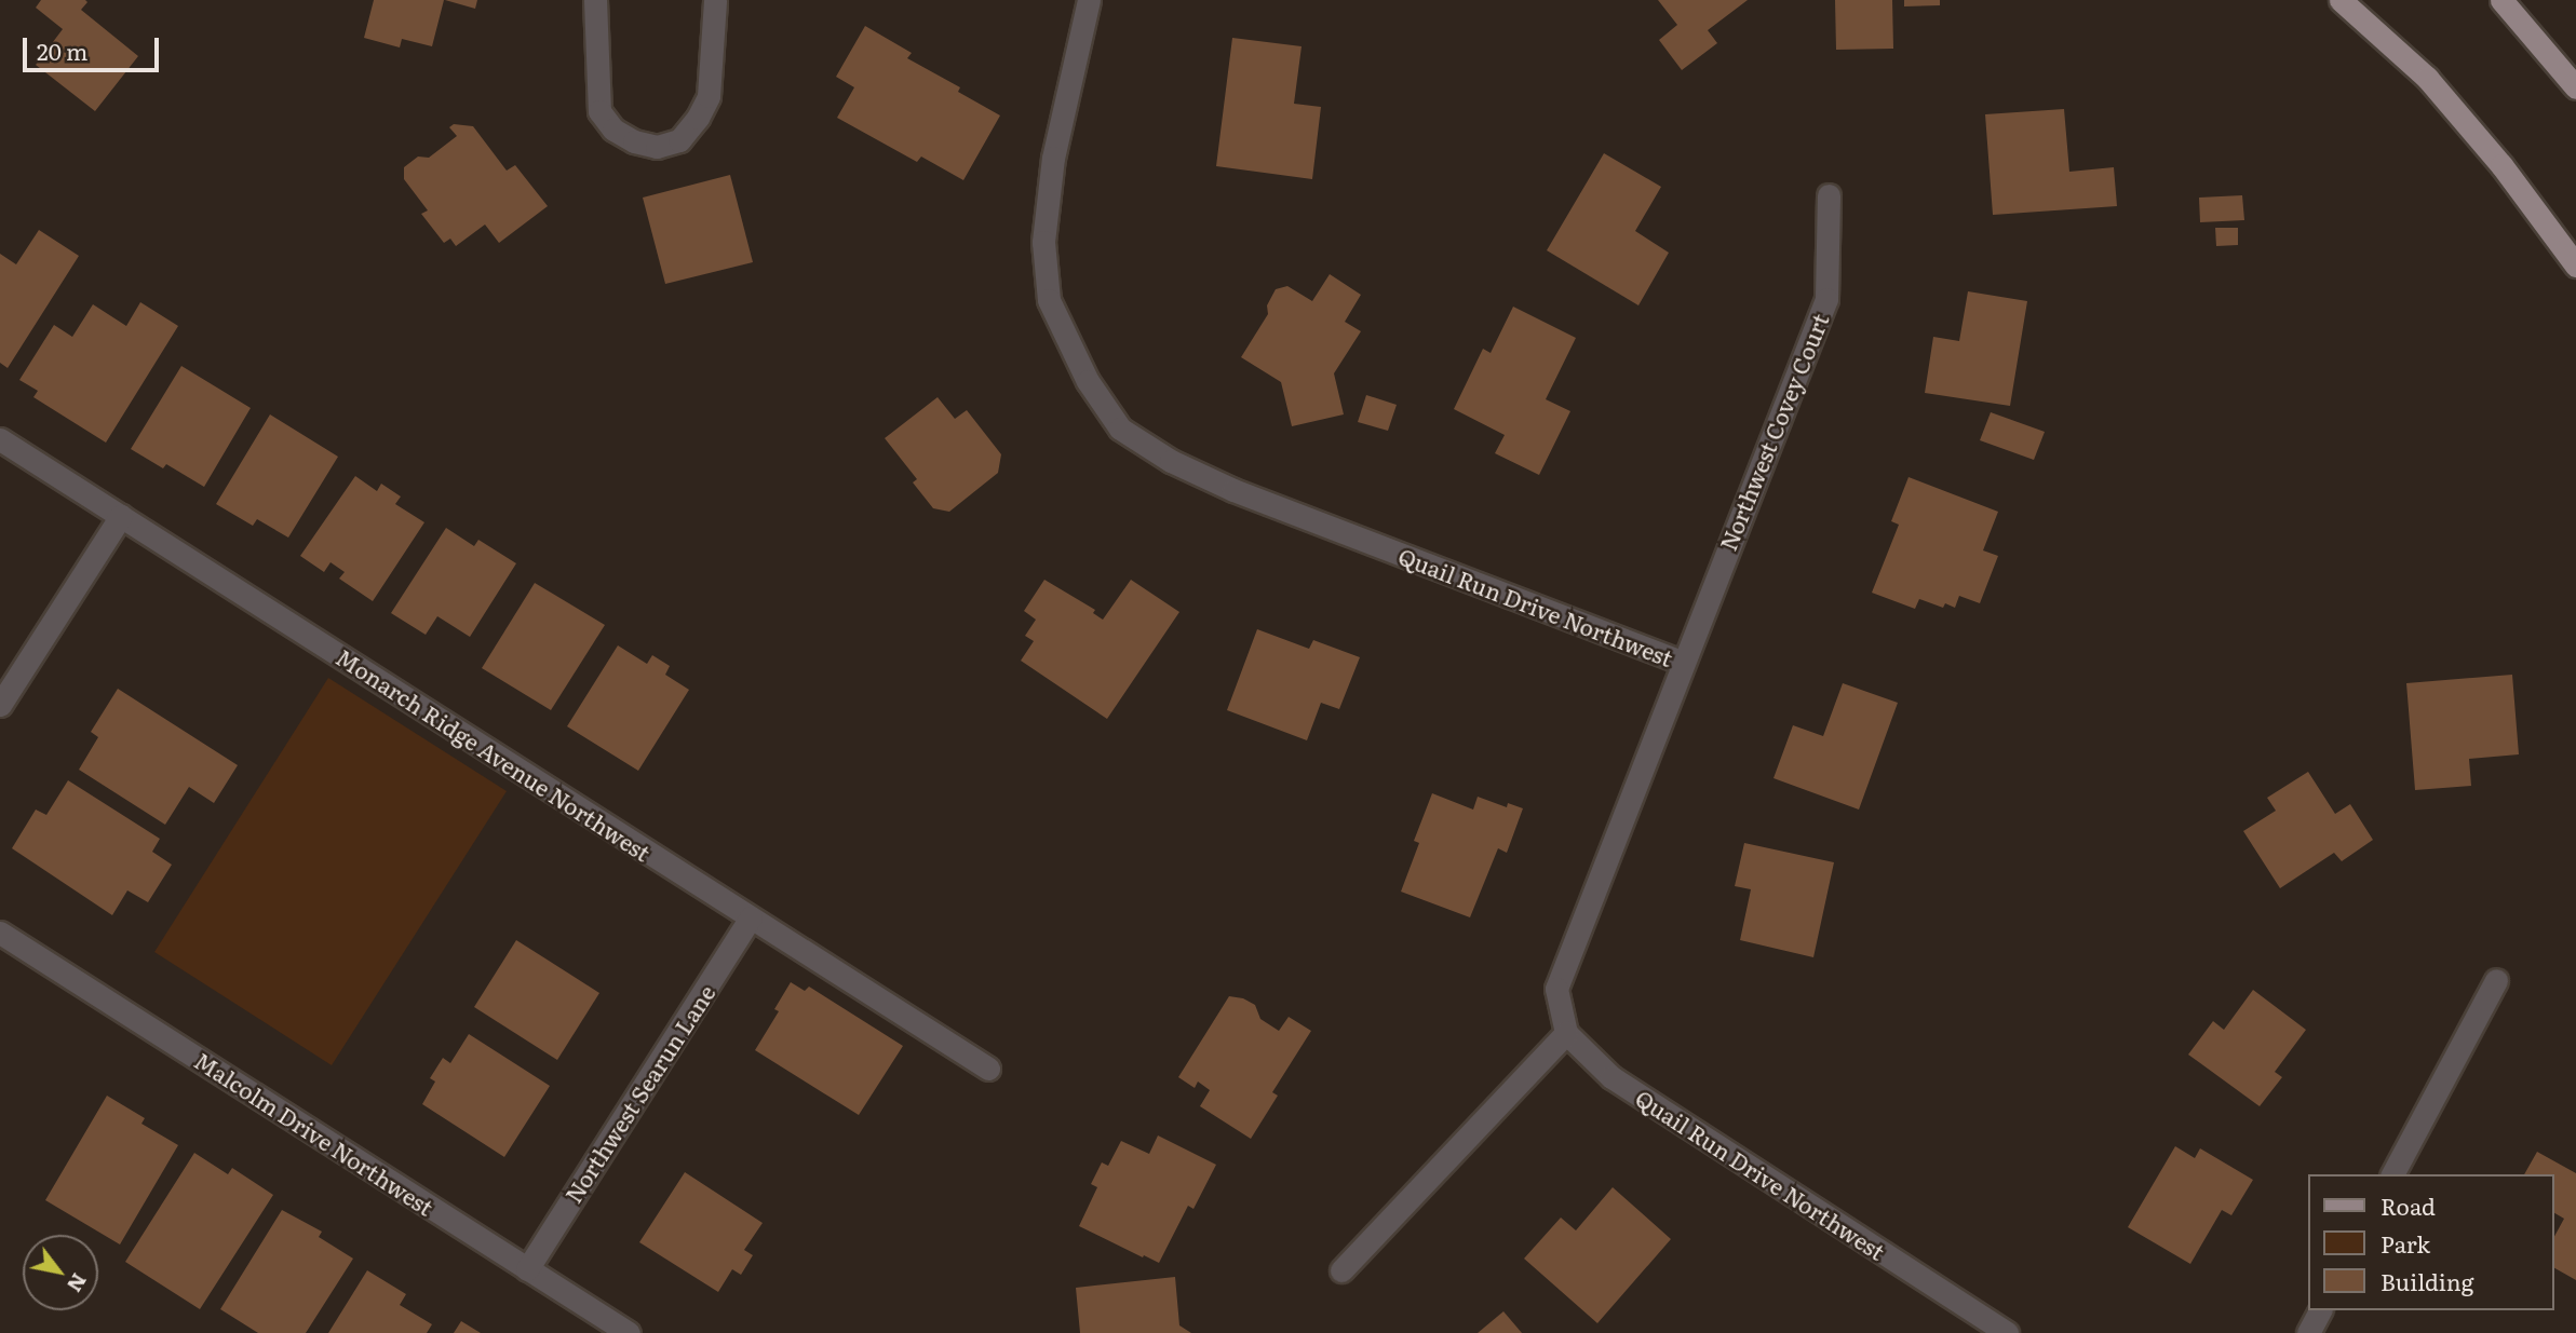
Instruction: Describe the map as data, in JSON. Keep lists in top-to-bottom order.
{
  "streets": {
    "street": [
      "Northwest Covey Court",
      "Quail Run Drive Northwest",
      "Monarch Ridge Avenue Northwest",
      "Northwest Searun Lane",
      "Malcolm Drive Northwest"
    ]
  },
  "crossings": [
    ["Northwest Covey Court", "Quail Run Drive Northwest"],
    ["Monarch Ridge Avenue Northwest", "Northwest Searun Lane"],
    ["Northwest Searun Lane", "Malcolm Drive Northwest"]
  ],
  "legend": ["Road", "Park", "Building"],
  "scale_bar": "20 m",
  "north": "bottom right"
}
